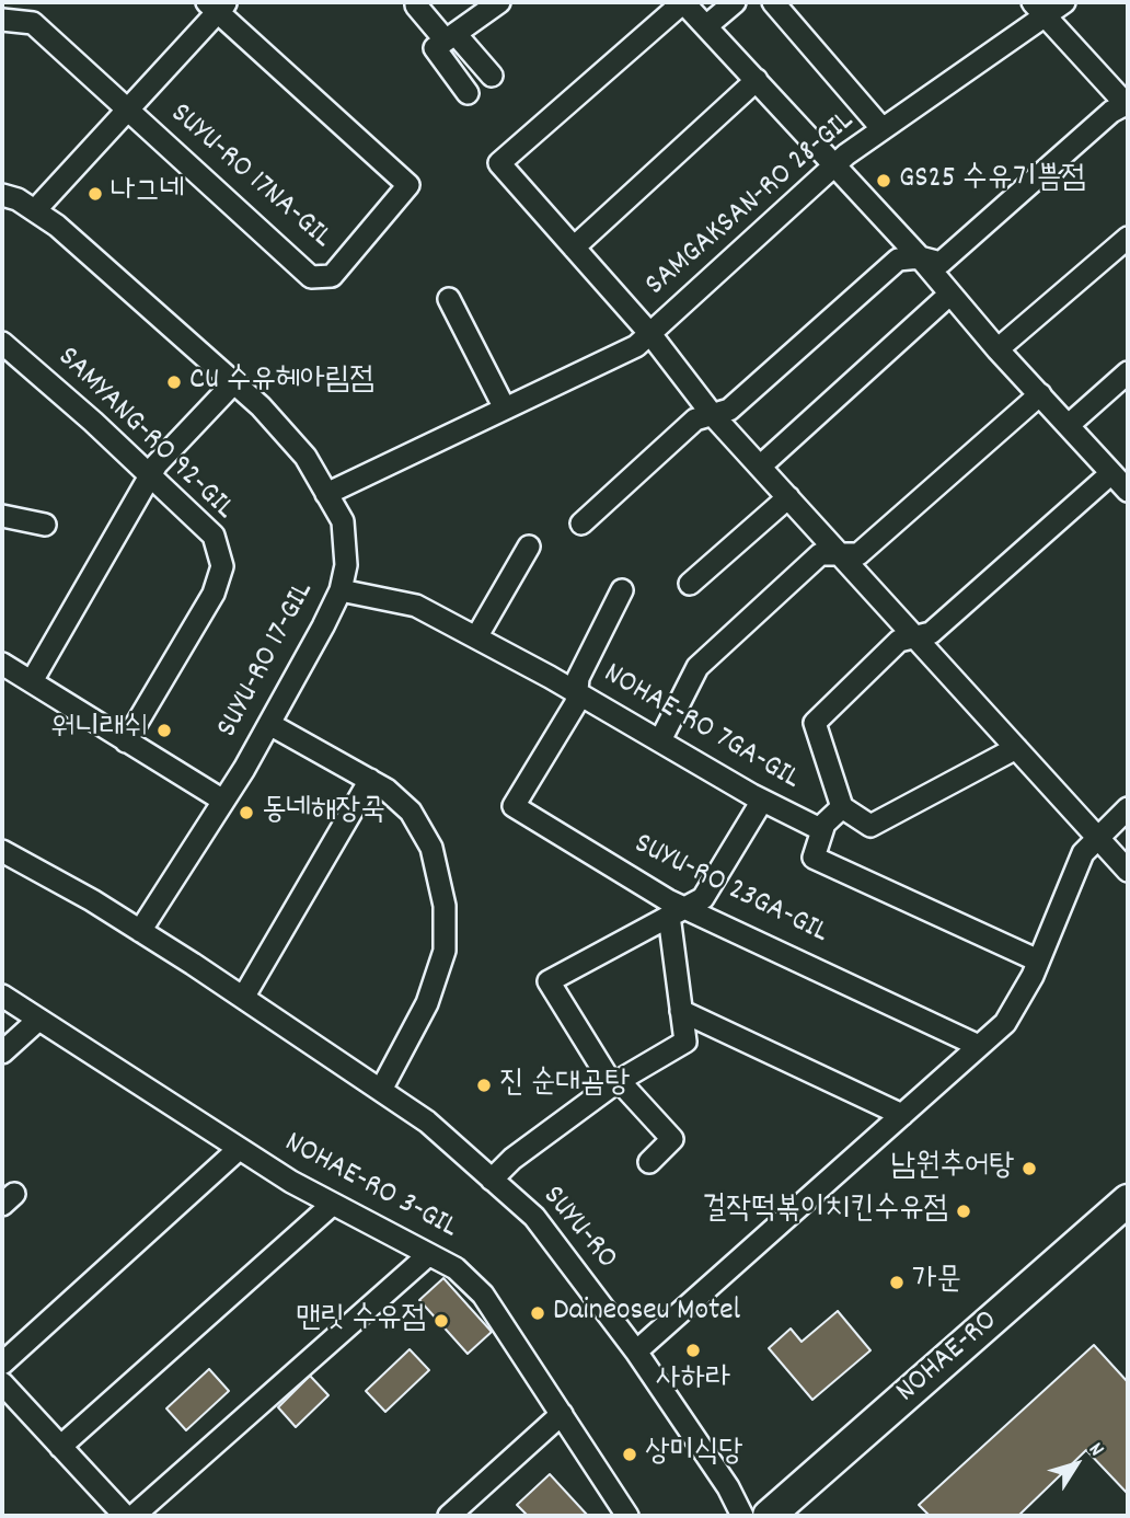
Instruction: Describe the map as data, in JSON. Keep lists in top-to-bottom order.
{
  "streets": {
    "main road": ["NOHAE-RO"],
    "street": [
      "SUYU-RO 17NA-GIL",
      "SAMGAKSAN-RO 28-GIL",
      "SAMYANG-RO 92-GIL",
      "SUYU-RO 17-GIL",
      "NOHAE-RO 7GA-GIL",
      "SUYU-RO 23GA-GIL",
      "NOHAE-RO 3-GIL",
      "SUYU-RO"
    ]
  },
  "crossings": [
    ["SUYU-RO 17NA-GIL", "SUYU-RO 17-GIL"],
    ["SAMGAKSAN-RO 28-GIL", "SUYU-RO 17-GIL"],
    ["SUYU-RO 17-GIL", "NOHAE-RO 7GA-GIL"],
    ["SUYU-RO 17-GIL", "SUYU-RO"],
    ["NOHAE-RO 7GA-GIL", "SUYU-RO 23GA-GIL"]
  ],
  "places": [
    "GS25 수유기쁨점",
    "나그네",
    "CU 수유헤아림점",
    "워니래쉬",
    "동네해장국",
    "진 순대곰탕",
    "남원추어탕",
    "걸작떡볶이치킨수유점",
    "가문",
    "Daineoseu Motel",
    "맨릿 수유점",
    "사하라",
    "상미식당"
  ],
  "north": "top right"
}
